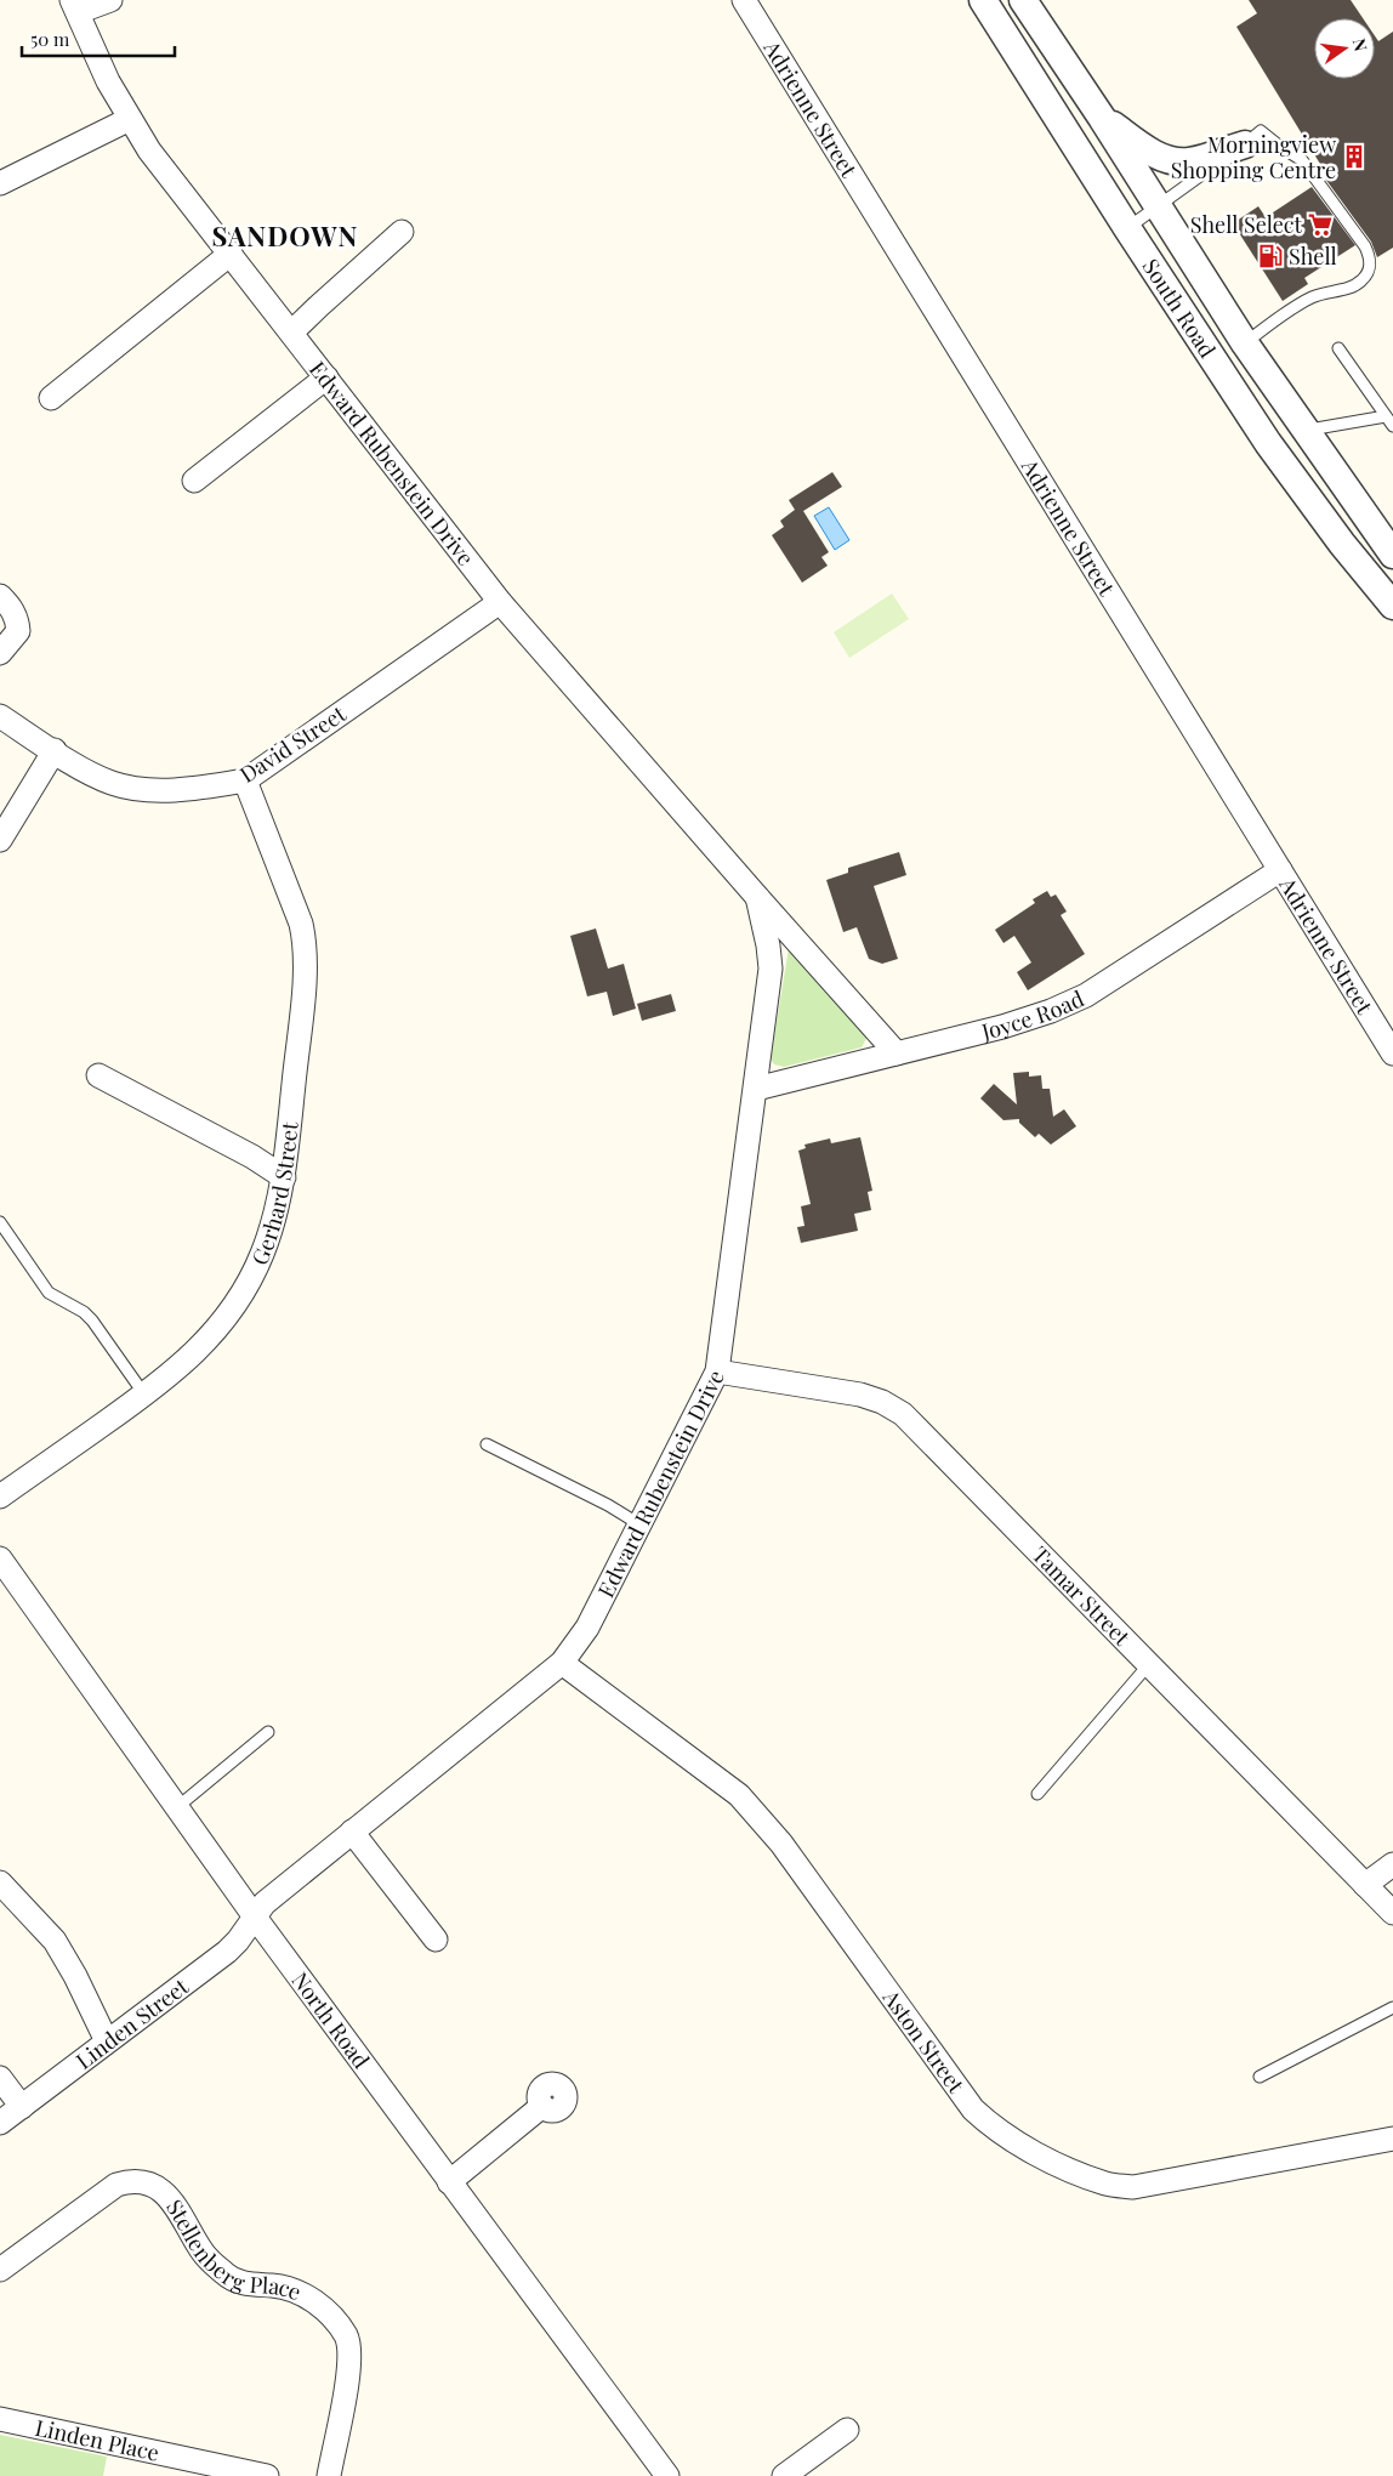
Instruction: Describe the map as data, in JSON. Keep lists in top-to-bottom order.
{
  "streets": {
    "street": [
      "Adrienne Street",
      "South Road",
      "Edward Rubenstein Drive",
      "David Street",
      "Joyce Road",
      "Gerhard Street",
      "Tamar Street",
      "North Road",
      "Linden Street",
      "Aston Street",
      "Stellenberg Place",
      "Linden Place"
    ]
  },
  "crossings": [
    ["Adrienne Street", "Joyce Road"],
    ["Edward Rubenstein Drive", "David Street"],
    ["Edward Rubenstein Drive", "Joyce Road"],
    ["Edward Rubenstein Drive", "Tamar Street"],
    ["Edward Rubenstein Drive", "North Road"],
    ["Edward Rubenstein Drive", "Linden Street"],
    ["Edward Rubenstein Drive", "Aston Street"],
    ["David Street", "Gerhard Street"],
    ["North Road", "Linden Street"]
  ],
  "districts": ["SANDOWN"],
  "places": {
    "building": ["Morningview Shopping Centre"],
    "supermarket": ["Shell Select"],
    "fuel station": ["Shell"]
  },
  "scale_bar": "50 m",
  "north": "right"
}
